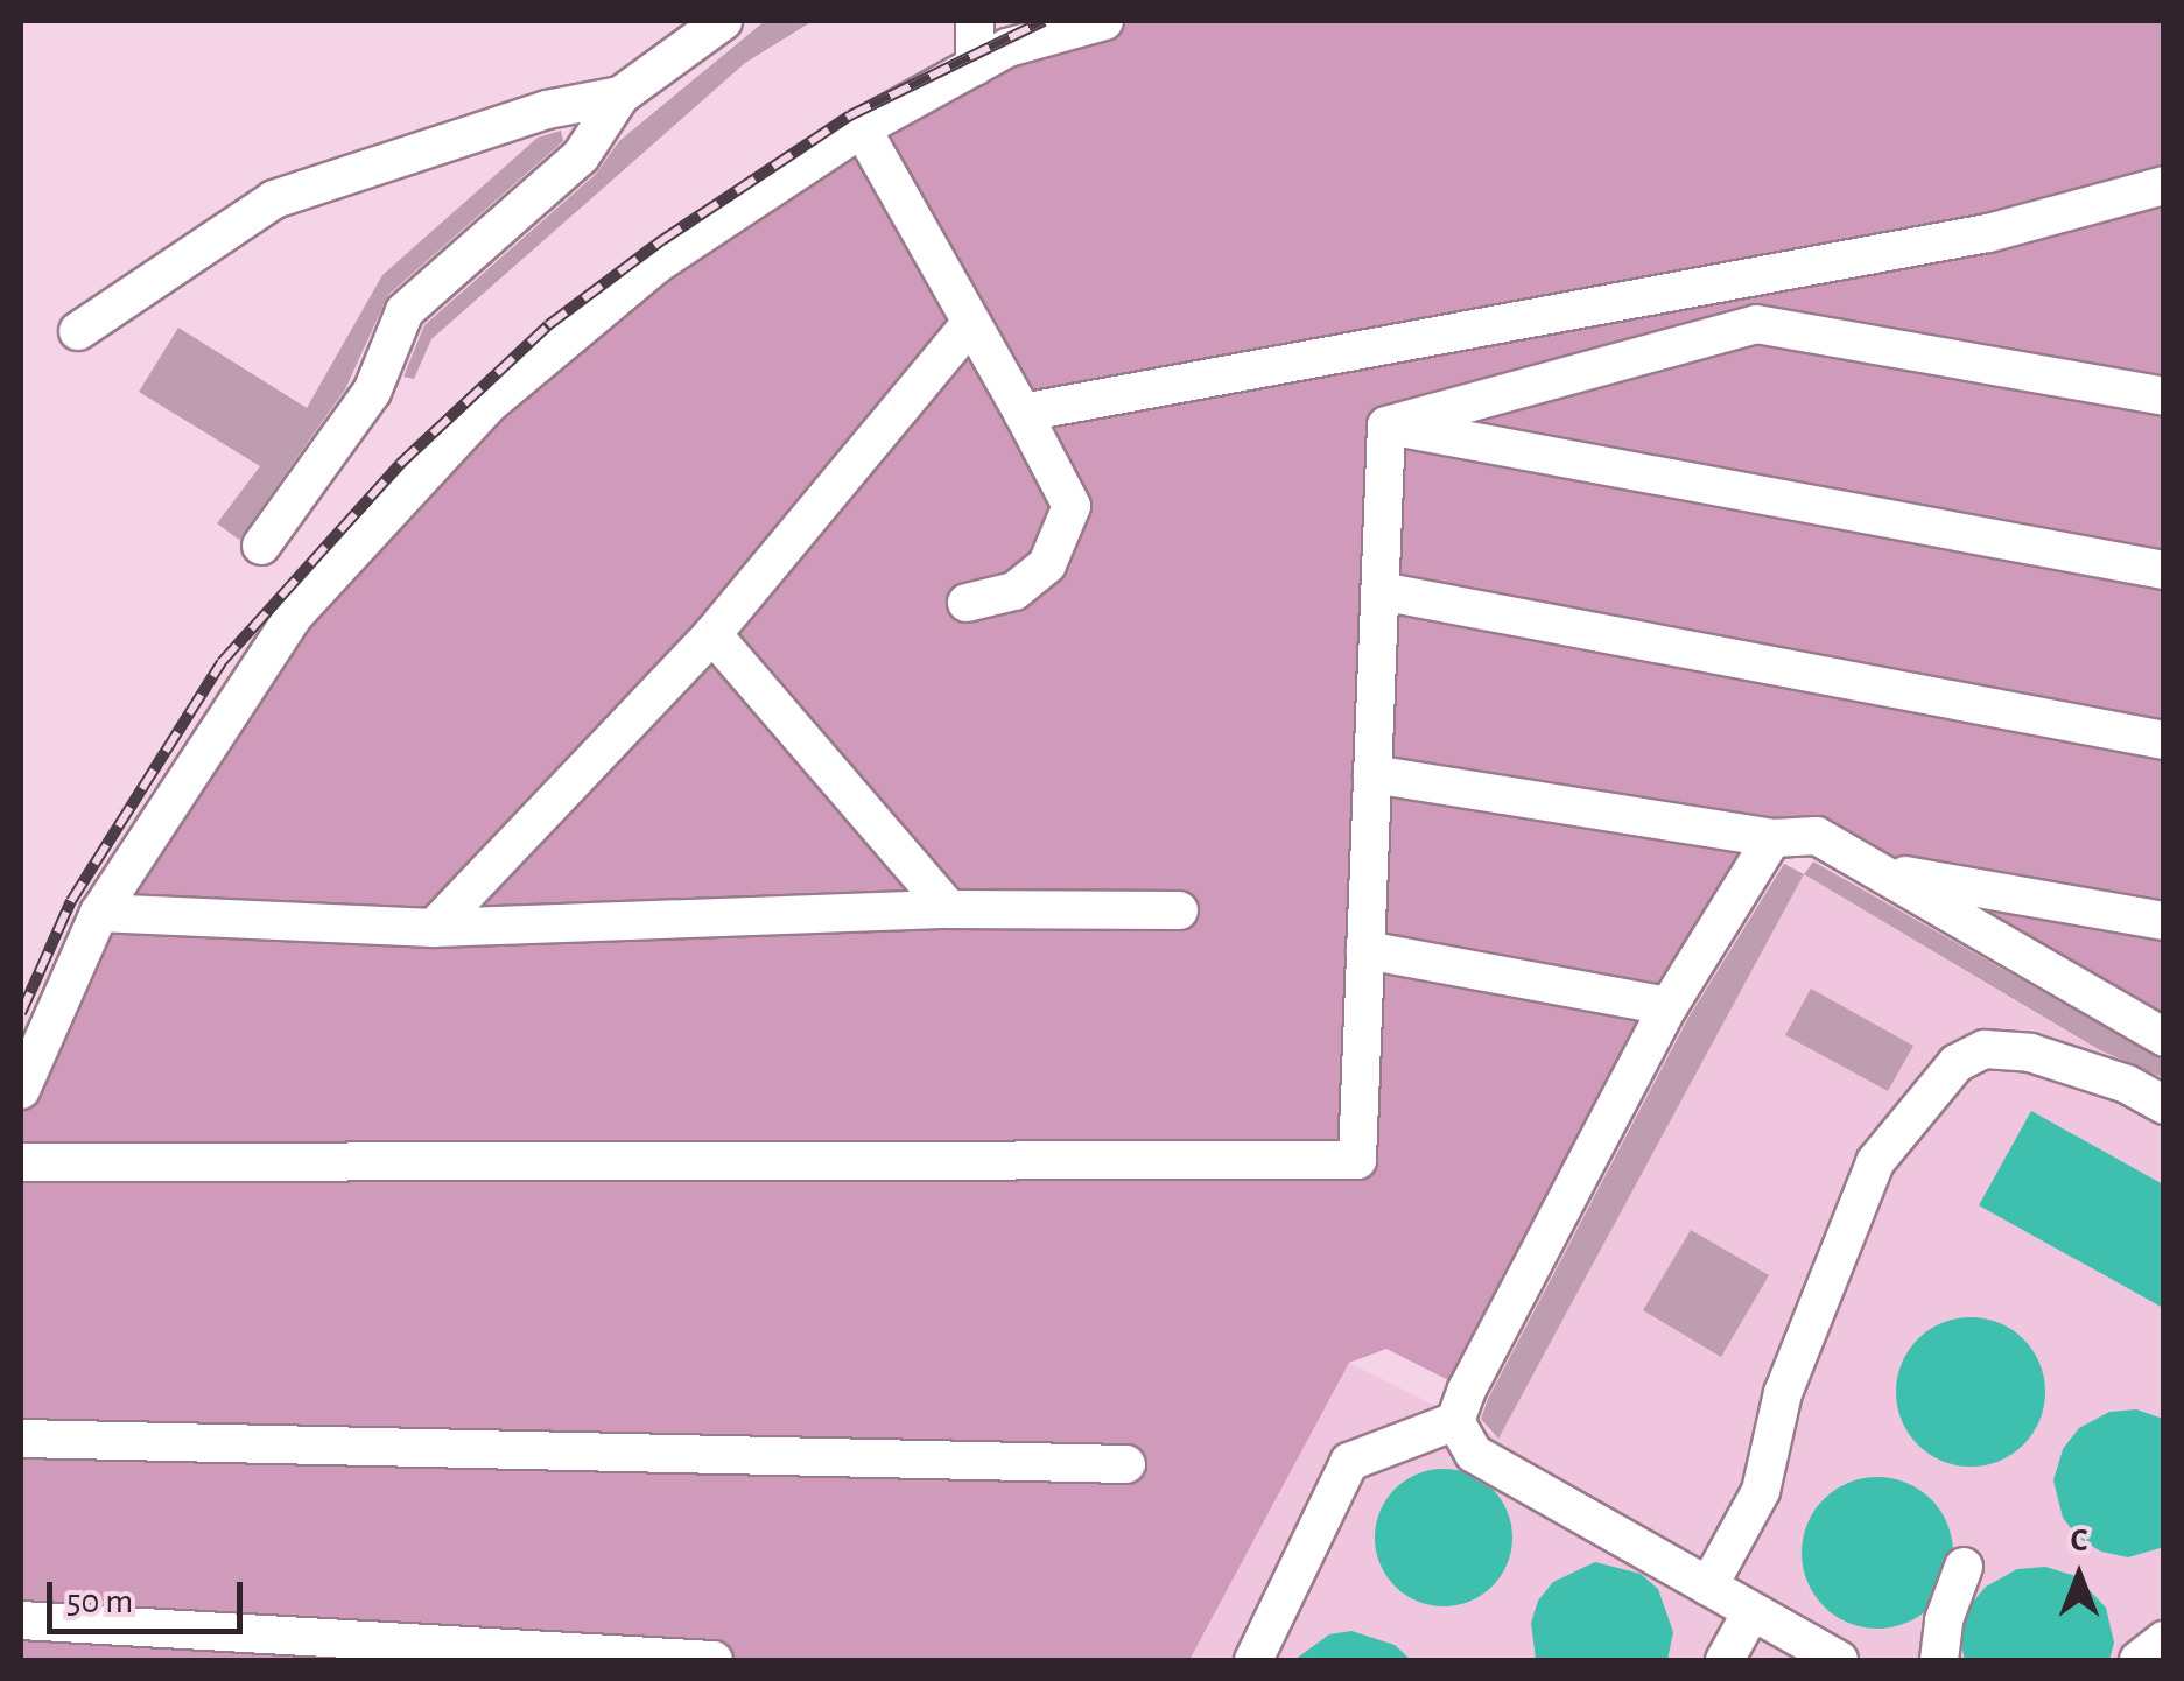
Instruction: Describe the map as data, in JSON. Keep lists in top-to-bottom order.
{
  "scale_bar": "50 m",
  "north": "top"
}
